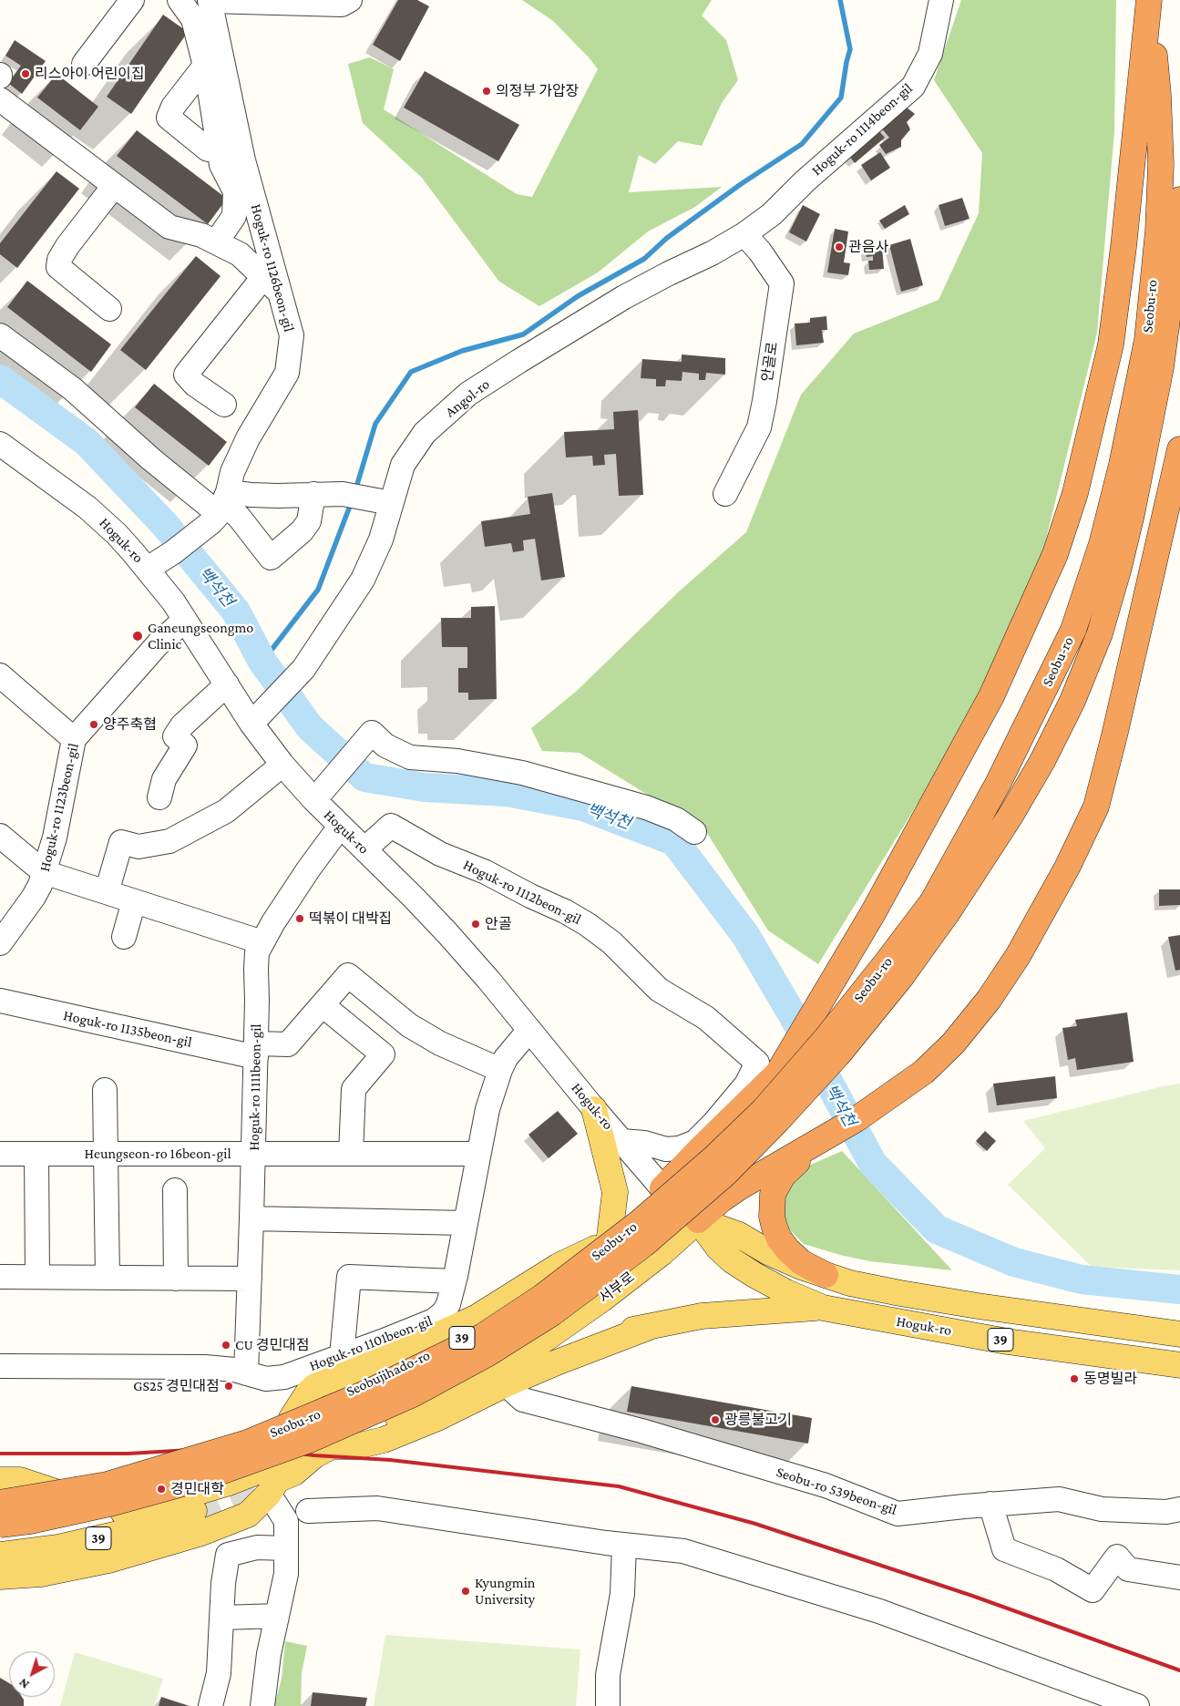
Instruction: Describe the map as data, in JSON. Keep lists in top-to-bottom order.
{
  "streets": {
    "highway": ["Seobu-ro"],
    "main road": ["Hoguk-ro", "서부로", "39"],
    "street": [
      "Hoguk-ro 1114beon-gil",
      "Hoguk-ro 1126beon-gil",
      "안골로",
      "Angol-ro",
      "Hoguk-ro 1123beon-gil",
      "Hoguk-ro 1112beon-gil",
      "Hoguk-ro 1135beon-gil",
      "Hoguk-ro 1111beon-gil",
      "Heungseon-ro 16beon-gil",
      "Hoguk-ro 1101beon-gil",
      "Seobu-ro 539beon-gil"
    ]
  },
  "crossings": [
    ["Hoguk-ro 1114beon-gil", "안골로"],
    ["Hoguk-ro 1114beon-gil", "Angol-ro"],
    ["안골로", "Angol-ro"],
    ["Angol-ro", "Hoguk-ro"],
    ["Hoguk-ro", "Hoguk-ro 1123beon-gil"],
    ["Hoguk-ro", "Hoguk-ro 1112beon-gil"],
    ["Hoguk-ro", "Hoguk-ro 1111beon-gil"],
    ["Hoguk-ro", "서부로"],
    ["Hoguk-ro", "39"],
    ["Hoguk-ro", "Hoguk-ro 1101beon-gil"],
    ["Hoguk-ro 1135beon-gil", "Hoguk-ro 1111beon-gil"],
    ["Hoguk-ro 1111beon-gil", "Heungseon-ro 16beon-gil"],
    ["Hoguk-ro 1111beon-gil", "Hoguk-ro 1101beon-gil"],
    ["Heungseon-ro 16beon-gil", "Hoguk-ro 1101beon-gil"],
    ["서부로", "39"]
  ],
  "water": ["백석천"],
  "places": [
    "리스아이 어린이집",
    "의정부 가압장",
    "관음사",
    "Ganeungseongmo Clinic",
    "양주축협",
    "떡볶이 대박집",
    "안골",
    "CU 경민대점",
    "동명빌라",
    "GS25 경민대점",
    "광릉불고기",
    "경민대학",
    "Kyungmin University"
  ],
  "north": "bottom left"
}
